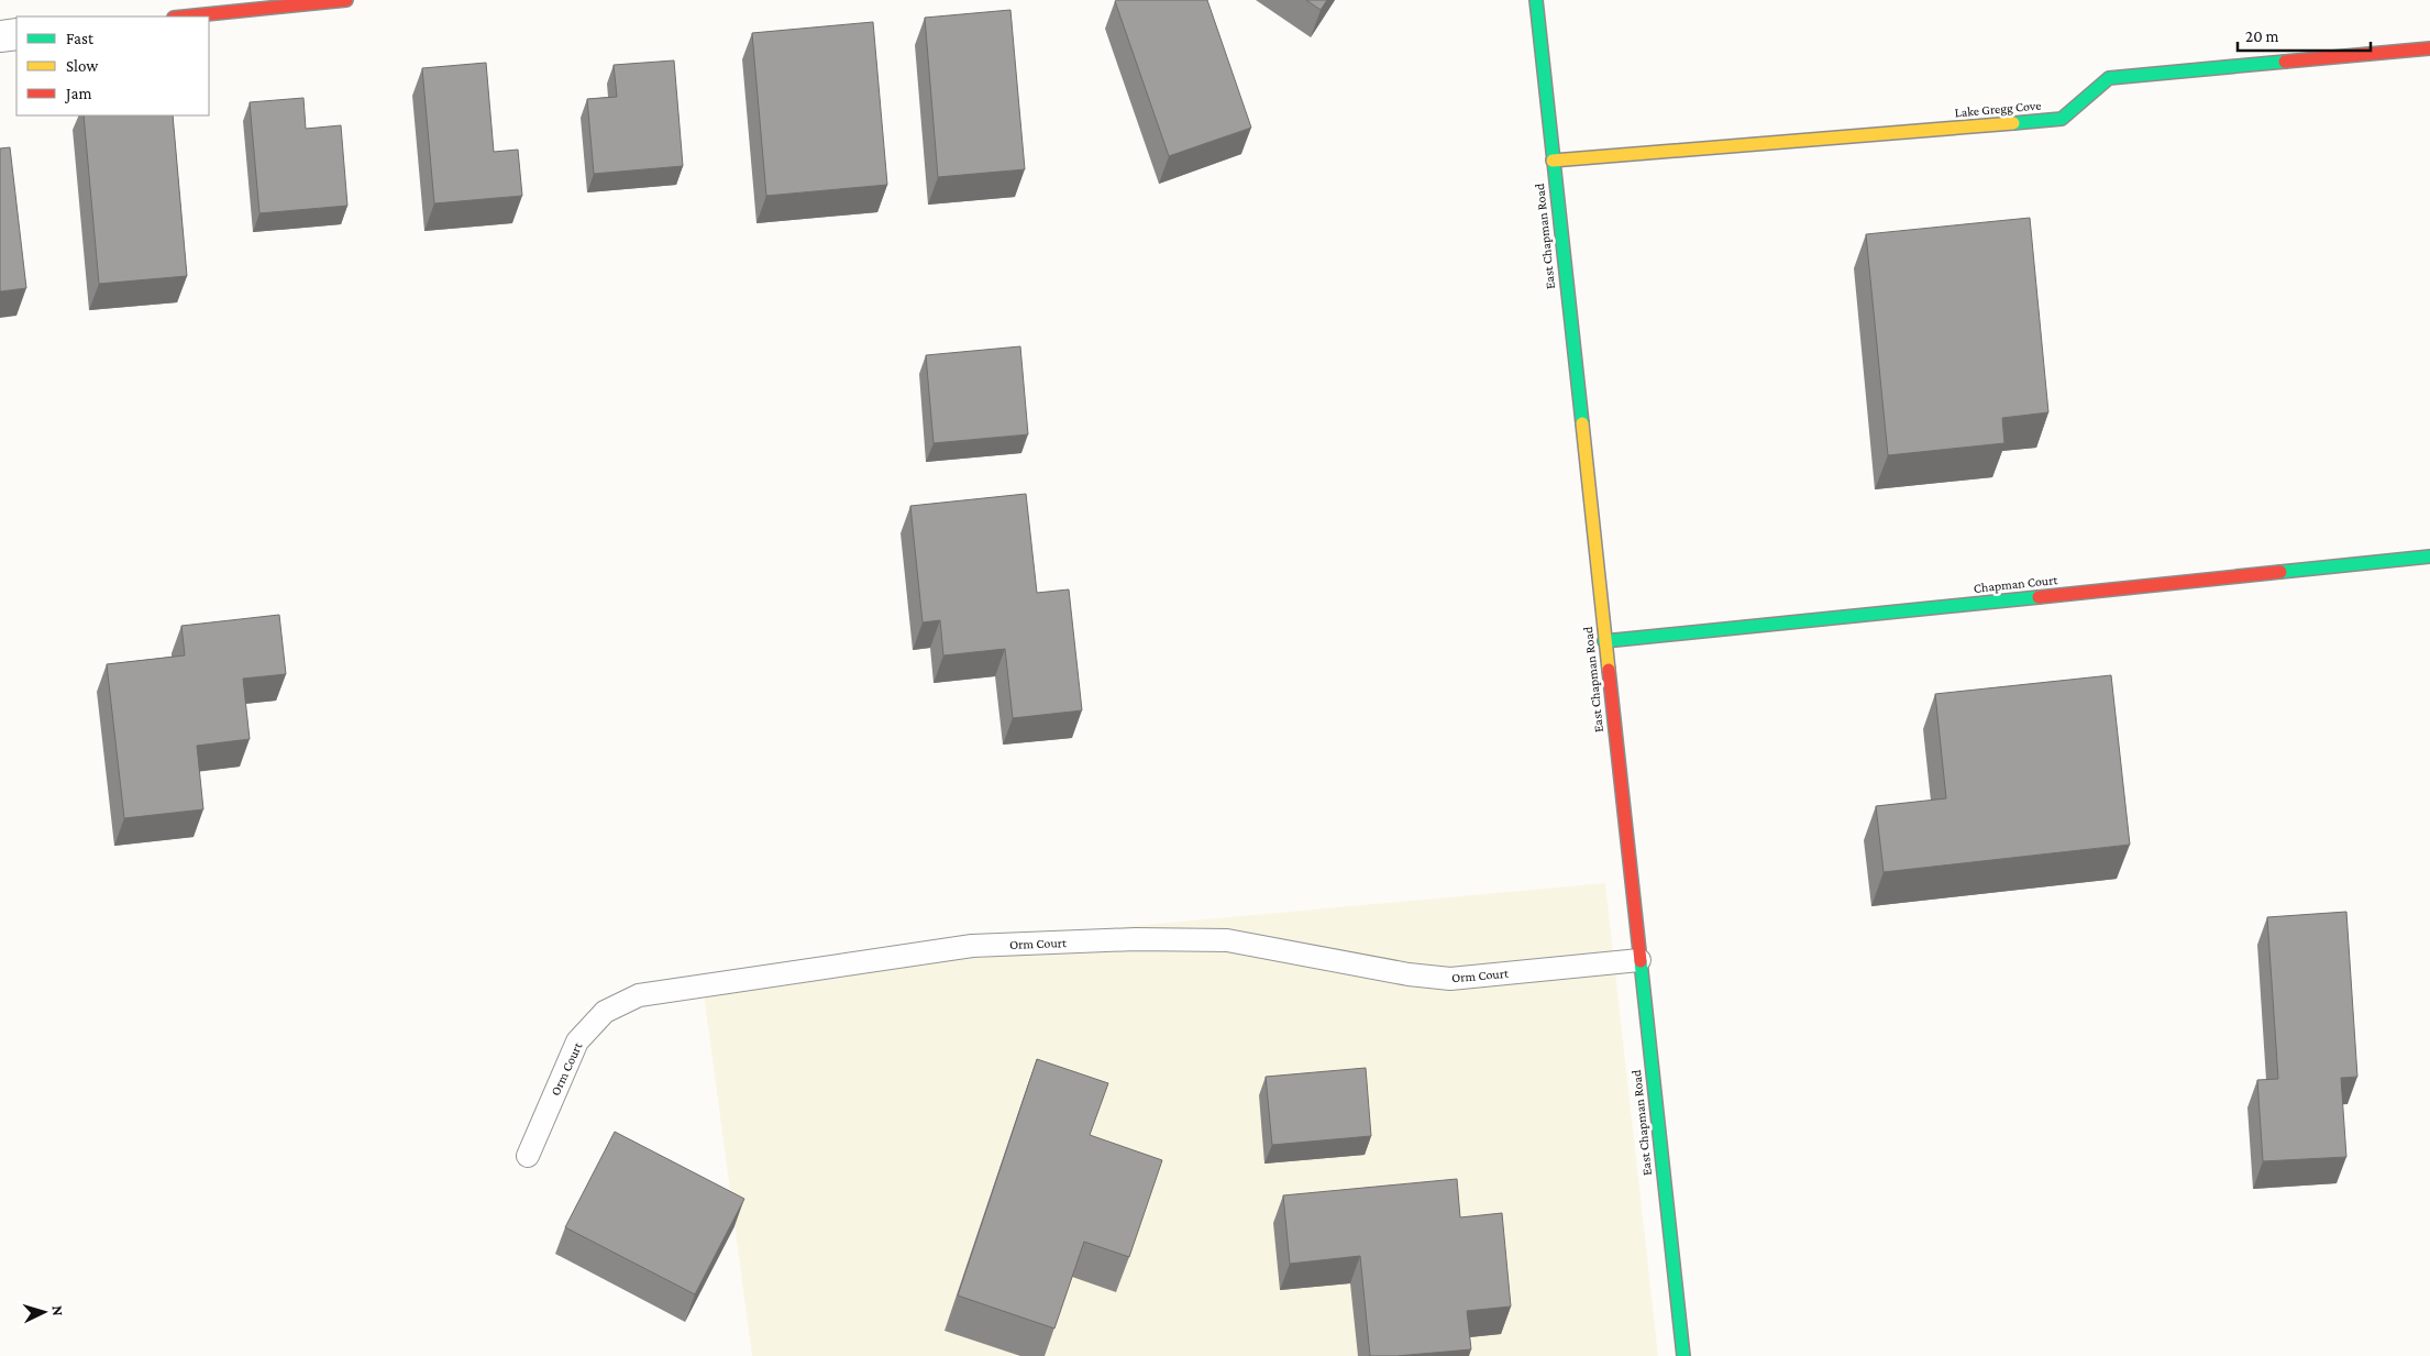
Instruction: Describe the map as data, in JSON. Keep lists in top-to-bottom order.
{
  "streets": {
    "street": ["Lake Gregg Cove", "East Chapman Road", "Chapman Court"],
    "lane": ["Orm Court"]
  },
  "crossings": [
    ["Lake Gregg Cove", "East Chapman Road"],
    ["East Chapman Road", "Chapman Court"],
    ["East Chapman Road", "Orm Court"]
  ],
  "legend": ["Fast", "Slow", "Jam"],
  "scale_bar": "20 m",
  "north": "right"
}
